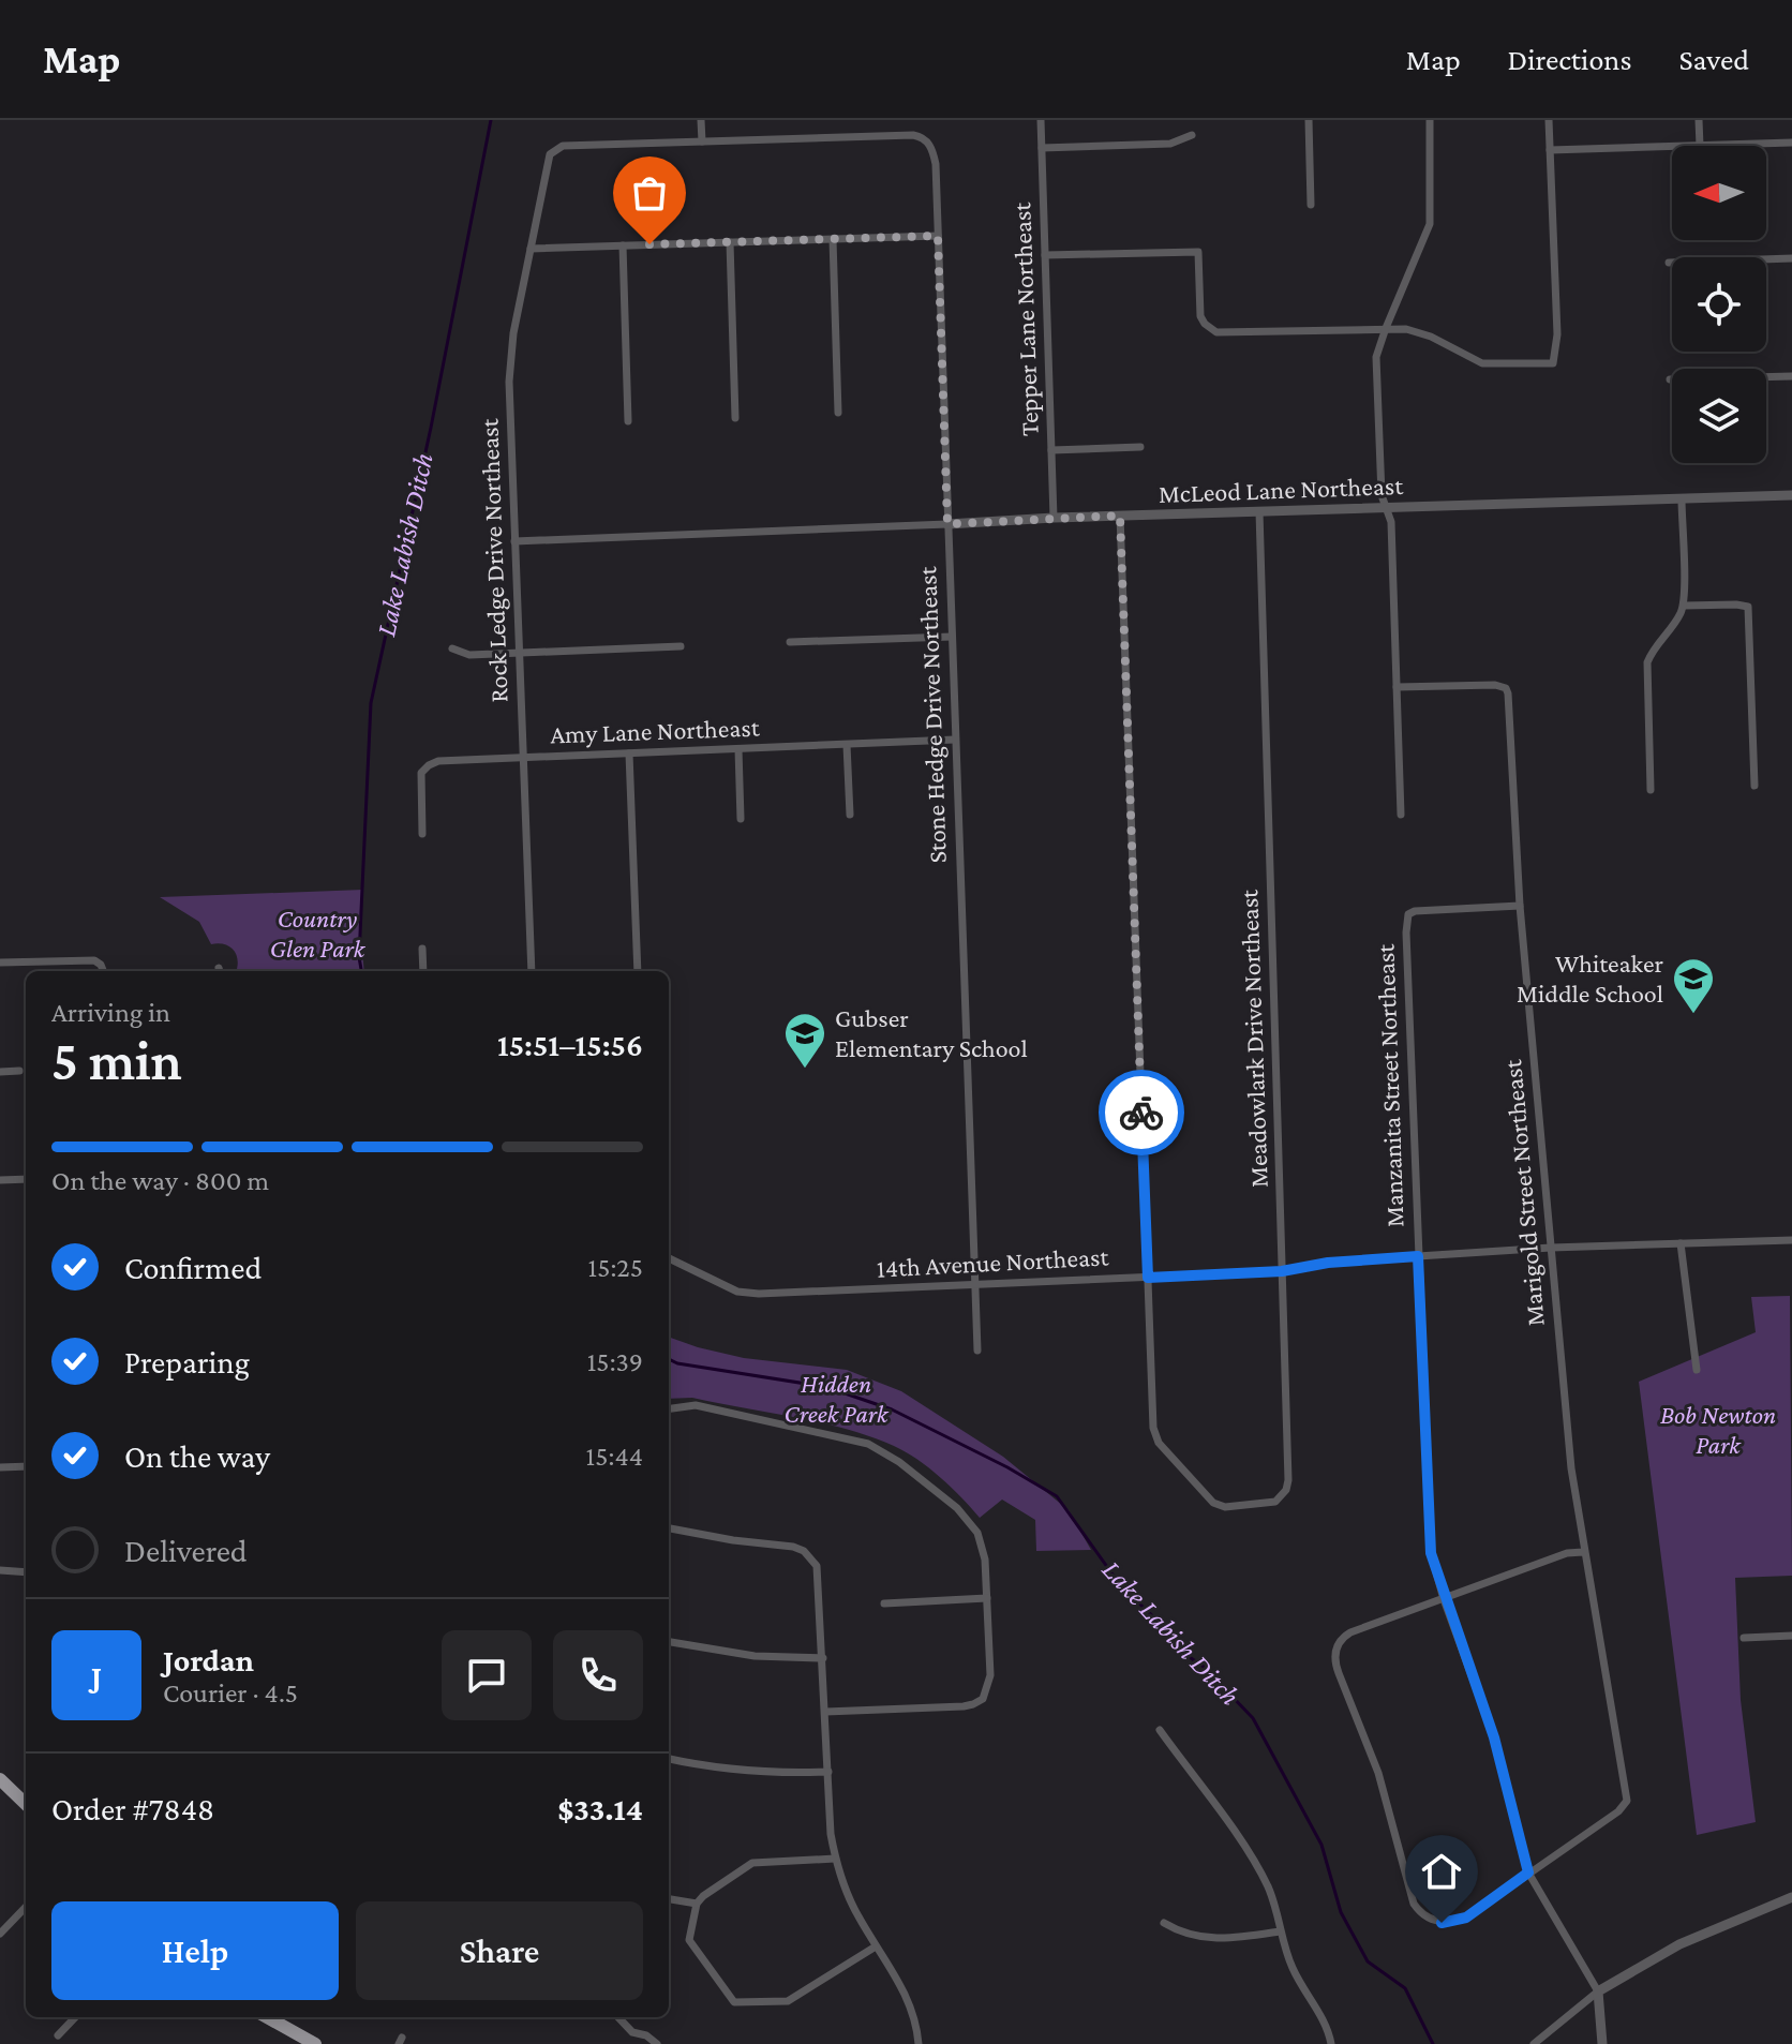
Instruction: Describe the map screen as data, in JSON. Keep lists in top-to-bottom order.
{
  "streets": {
    "street": [
      "Tepper Lane Northeast",
      "McLeod Lane Northeast",
      "Rock Ledge Drive Northeast",
      "Stone Hedge Drive Northeast",
      "Amy Lane Northeast",
      "Meadowlark Drive Northeast",
      "Manzanita Street Northeast",
      "Marigold Street Northeast",
      "14th Avenue Northeast"
    ]
  },
  "crossings": [
    ["Tepper Lane Northeast", "McLeod Lane Northeast"],
    ["McLeod Lane Northeast", "Rock Ledge Drive Northeast"],
    ["McLeod Lane Northeast", "Stone Hedge Drive Northeast"],
    ["McLeod Lane Northeast", "Meadowlark Drive Northeast"],
    ["Rock Ledge Drive Northeast", "Stone Hedge Drive Northeast"],
    ["Rock Ledge Drive Northeast", "Amy Lane Northeast"],
    ["Stone Hedge Drive Northeast", "Amy Lane Northeast"],
    ["Stone Hedge Drive Northeast", "14th Avenue Northeast"],
    ["Meadowlark Drive Northeast", "14th Avenue Northeast"],
    ["Manzanita Street Northeast", "Marigold Street Northeast"],
    ["Manzanita Street Northeast", "14th Avenue Northeast"],
    ["Marigold Street Northeast", "14th Avenue Northeast"]
  ],
  "water": ["Lake Labish Ditch"],
  "parks": ["Country Glen Park", "Hidden Creek Park", "Bob Newton Park"],
  "places": {
    "school or university": ["Whiteaker Middle School", "Gubser Elementary School"]
  },
  "north": "left",
  "page": {
    "header": "Map",
    "nav": ["Map", "Directions", "Saved"],
    "heading": ["5 min", "Arriving in", "15:51–15:56"],
    "panel": [
      "Jordan",
      "Courier · 4.5",
      "Order #7848",
      "$33.14"
    ],
    "bar": "On the way · 800 m",
    "list": [
      ["Confirmed", "15:25"],
      ["Preparing", "15:39"],
      ["On the way", "15:44"],
      "Delivered"
    ],
    "round": "J",
    "buttons": ["Help", "Share"]
  }
}
